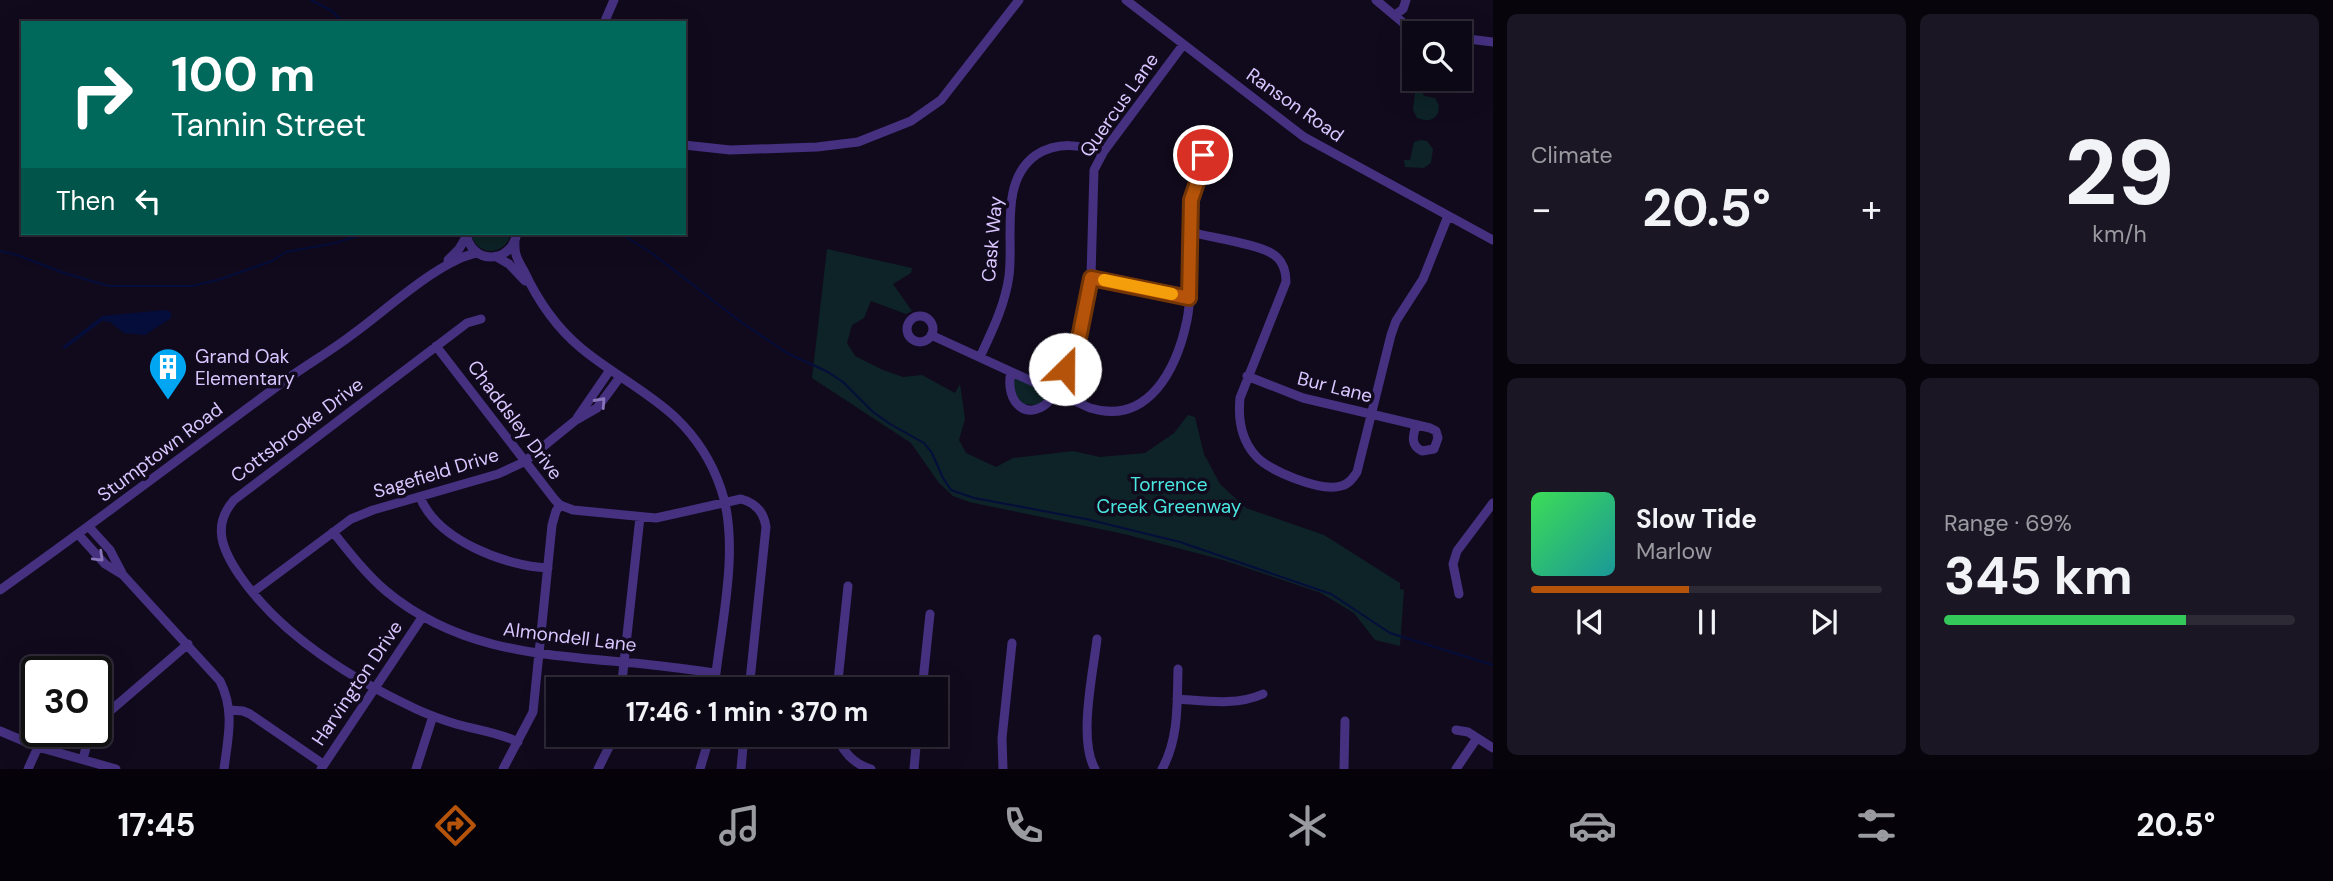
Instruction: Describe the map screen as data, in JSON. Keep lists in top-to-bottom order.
{
  "streets": {
    "street": [
      "Quercus Lane",
      "Ranson Road",
      "Cask Way",
      "Bur Lane",
      "Chaddsley Drive",
      "Cottsbrooke Drive",
      "Stumptown Road",
      "Sagefield Drive",
      "Almondell Lane",
      "Harvington Drive"
    ]
  },
  "crossings": [
    ["Quercus Lane", "Ranson Road"],
    ["Quercus Lane", "Cask Way"],
    ["Chaddsley Drive", "Cottsbrooke Drive"],
    ["Chaddsley Drive", "Sagefield Drive"],
    ["Cottsbrooke Drive", "Sagefield Drive"],
    ["Cottsbrooke Drive", "Harvington Drive"],
    ["Sagefield Drive", "Almondell Lane"],
    ["Almondell Lane", "Harvington Drive"]
  ],
  "parks": ["Torrence Creek Greenway"],
  "places": {
    "building": ["Grand Oak Elementary"]
  },
  "page": {
    "tile": [
      "Climate",
      ["29", "km/h"],
      ["Range · 69%", "345 km"]
    ],
    "turn": ["100 m", "Tannin Street"],
    "then": "Then",
    "heat": ["−", "20.5°", "+"],
    "song": ["Slow Tide", "Marlow"],
    "limit": "30",
    "trip": "17:46 · 1 min · 370 m",
    "tabs": ["17:45", "20.5°"]
  }
}
